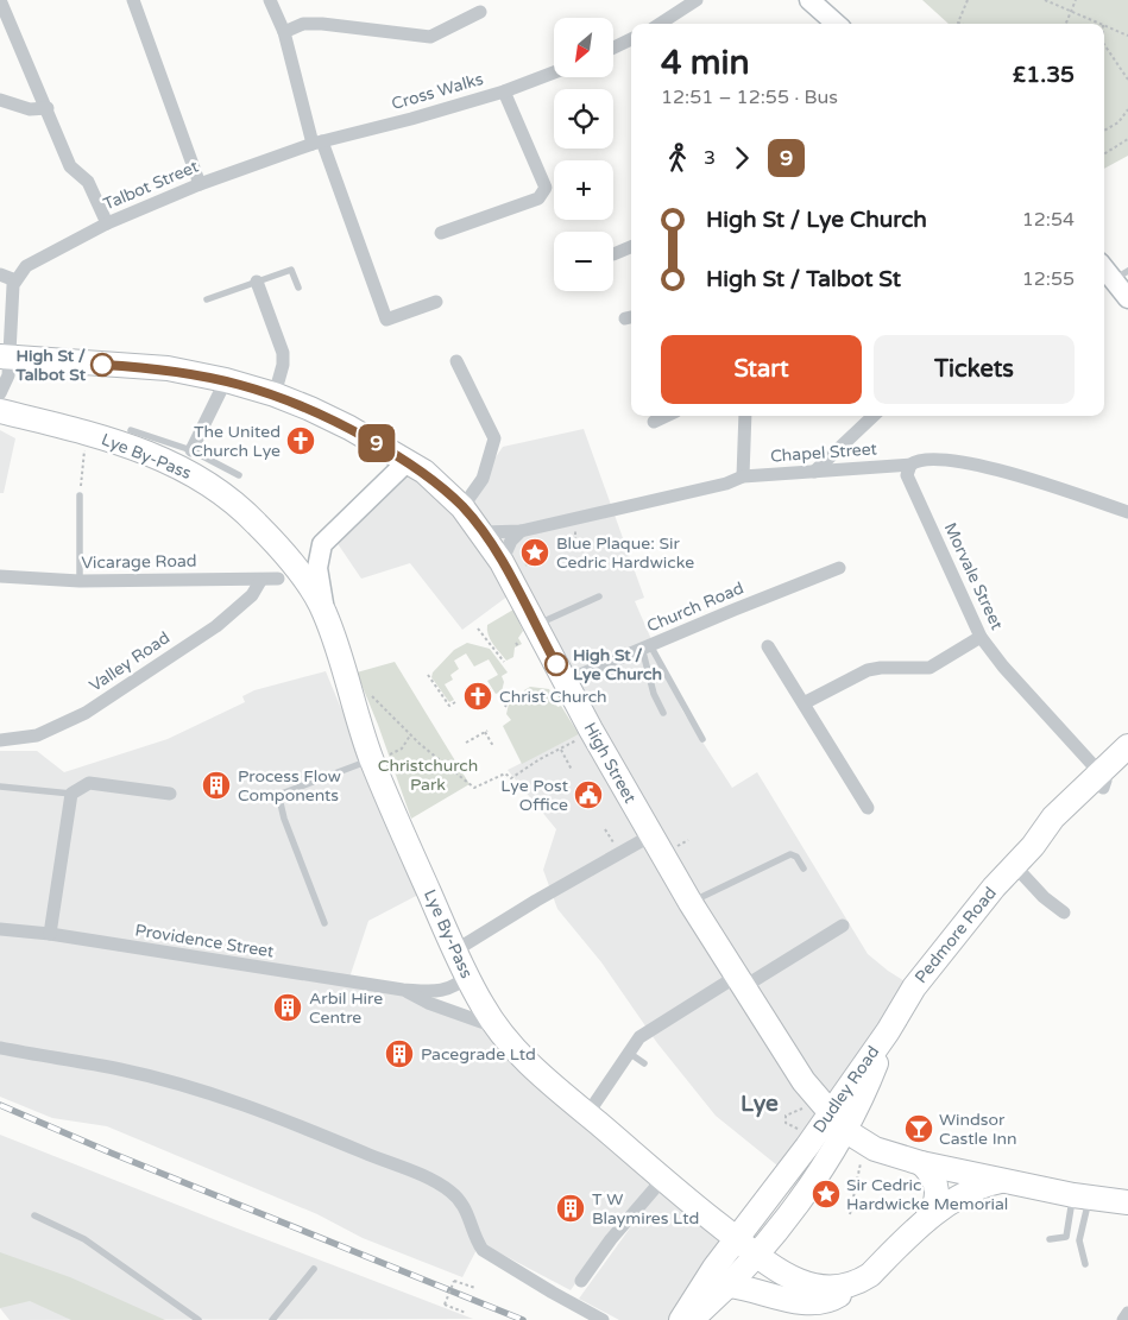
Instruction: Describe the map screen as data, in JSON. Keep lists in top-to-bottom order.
{
  "streets": {
    "highway": [
      "Lye By-Pass",
      "High Street",
      "Pedmore Road",
      "Dudley Road"
    ],
    "street": [
      "Cross Walks",
      "Talbot Street",
      "Chapel Street",
      "Vicarage Road",
      "Morvale Street",
      "Church Road",
      "Valley Road",
      "Providence Street"
    ]
  },
  "crossings": [
    ["Cross Walks", "Talbot Street"],
    ["Chapel Street", "Morvale Street"],
    ["Chapel Street", "High Street"],
    ["Lye By-Pass", "High Street"],
    ["Lye By-Pass", "Providence Street"],
    ["Lye By-Pass", "Dudley Road"],
    ["Vicarage Road", "Valley Road"],
    ["Morvale Street", "Pedmore Road"],
    ["Church Road", "High Street"],
    ["High Street", "Dudley Road"],
    ["Pedmore Road", "Dudley Road"]
  ],
  "districts": ["Lye"],
  "parks": ["Christchurch Park"],
  "places": {
    "other": ["High St / Talbot St", "High St / Lye Church"],
    "church": ["The United Church Lye", "Christ Church"],
    "place": ["Blue Plaque: Sir Cedric Hardwicke", "Sir Cedric Hardwicke Memorial"],
    "building": [
      "Process Flow Components",
      "Arbil Hire Centre",
      "Pacegrade Ltd",
      "T W Blaymires Ltd"
    ],
    "public building": ["Lye Post Office"],
    "bar": ["Windsor Castle Inn"]
  },
  "lines": ["bus line 9"],
  "north": "bottom left",
  "page": {
    "on_map": "9",
    "map_buttons": ["+", "−"],
    "heading": ["4 min", "12:51 – 12:55 · Bus", "£1.35"],
    "legs": ["3", "9"],
    "list": [
      {
        "name": "High St / Lye Church",
        "value": "12:54"
      },
      {
        "name": "High St / Talbot St",
        "value": "12:55"
      }
    ],
    "buttons": ["Start", "Tickets"]
  }
}
